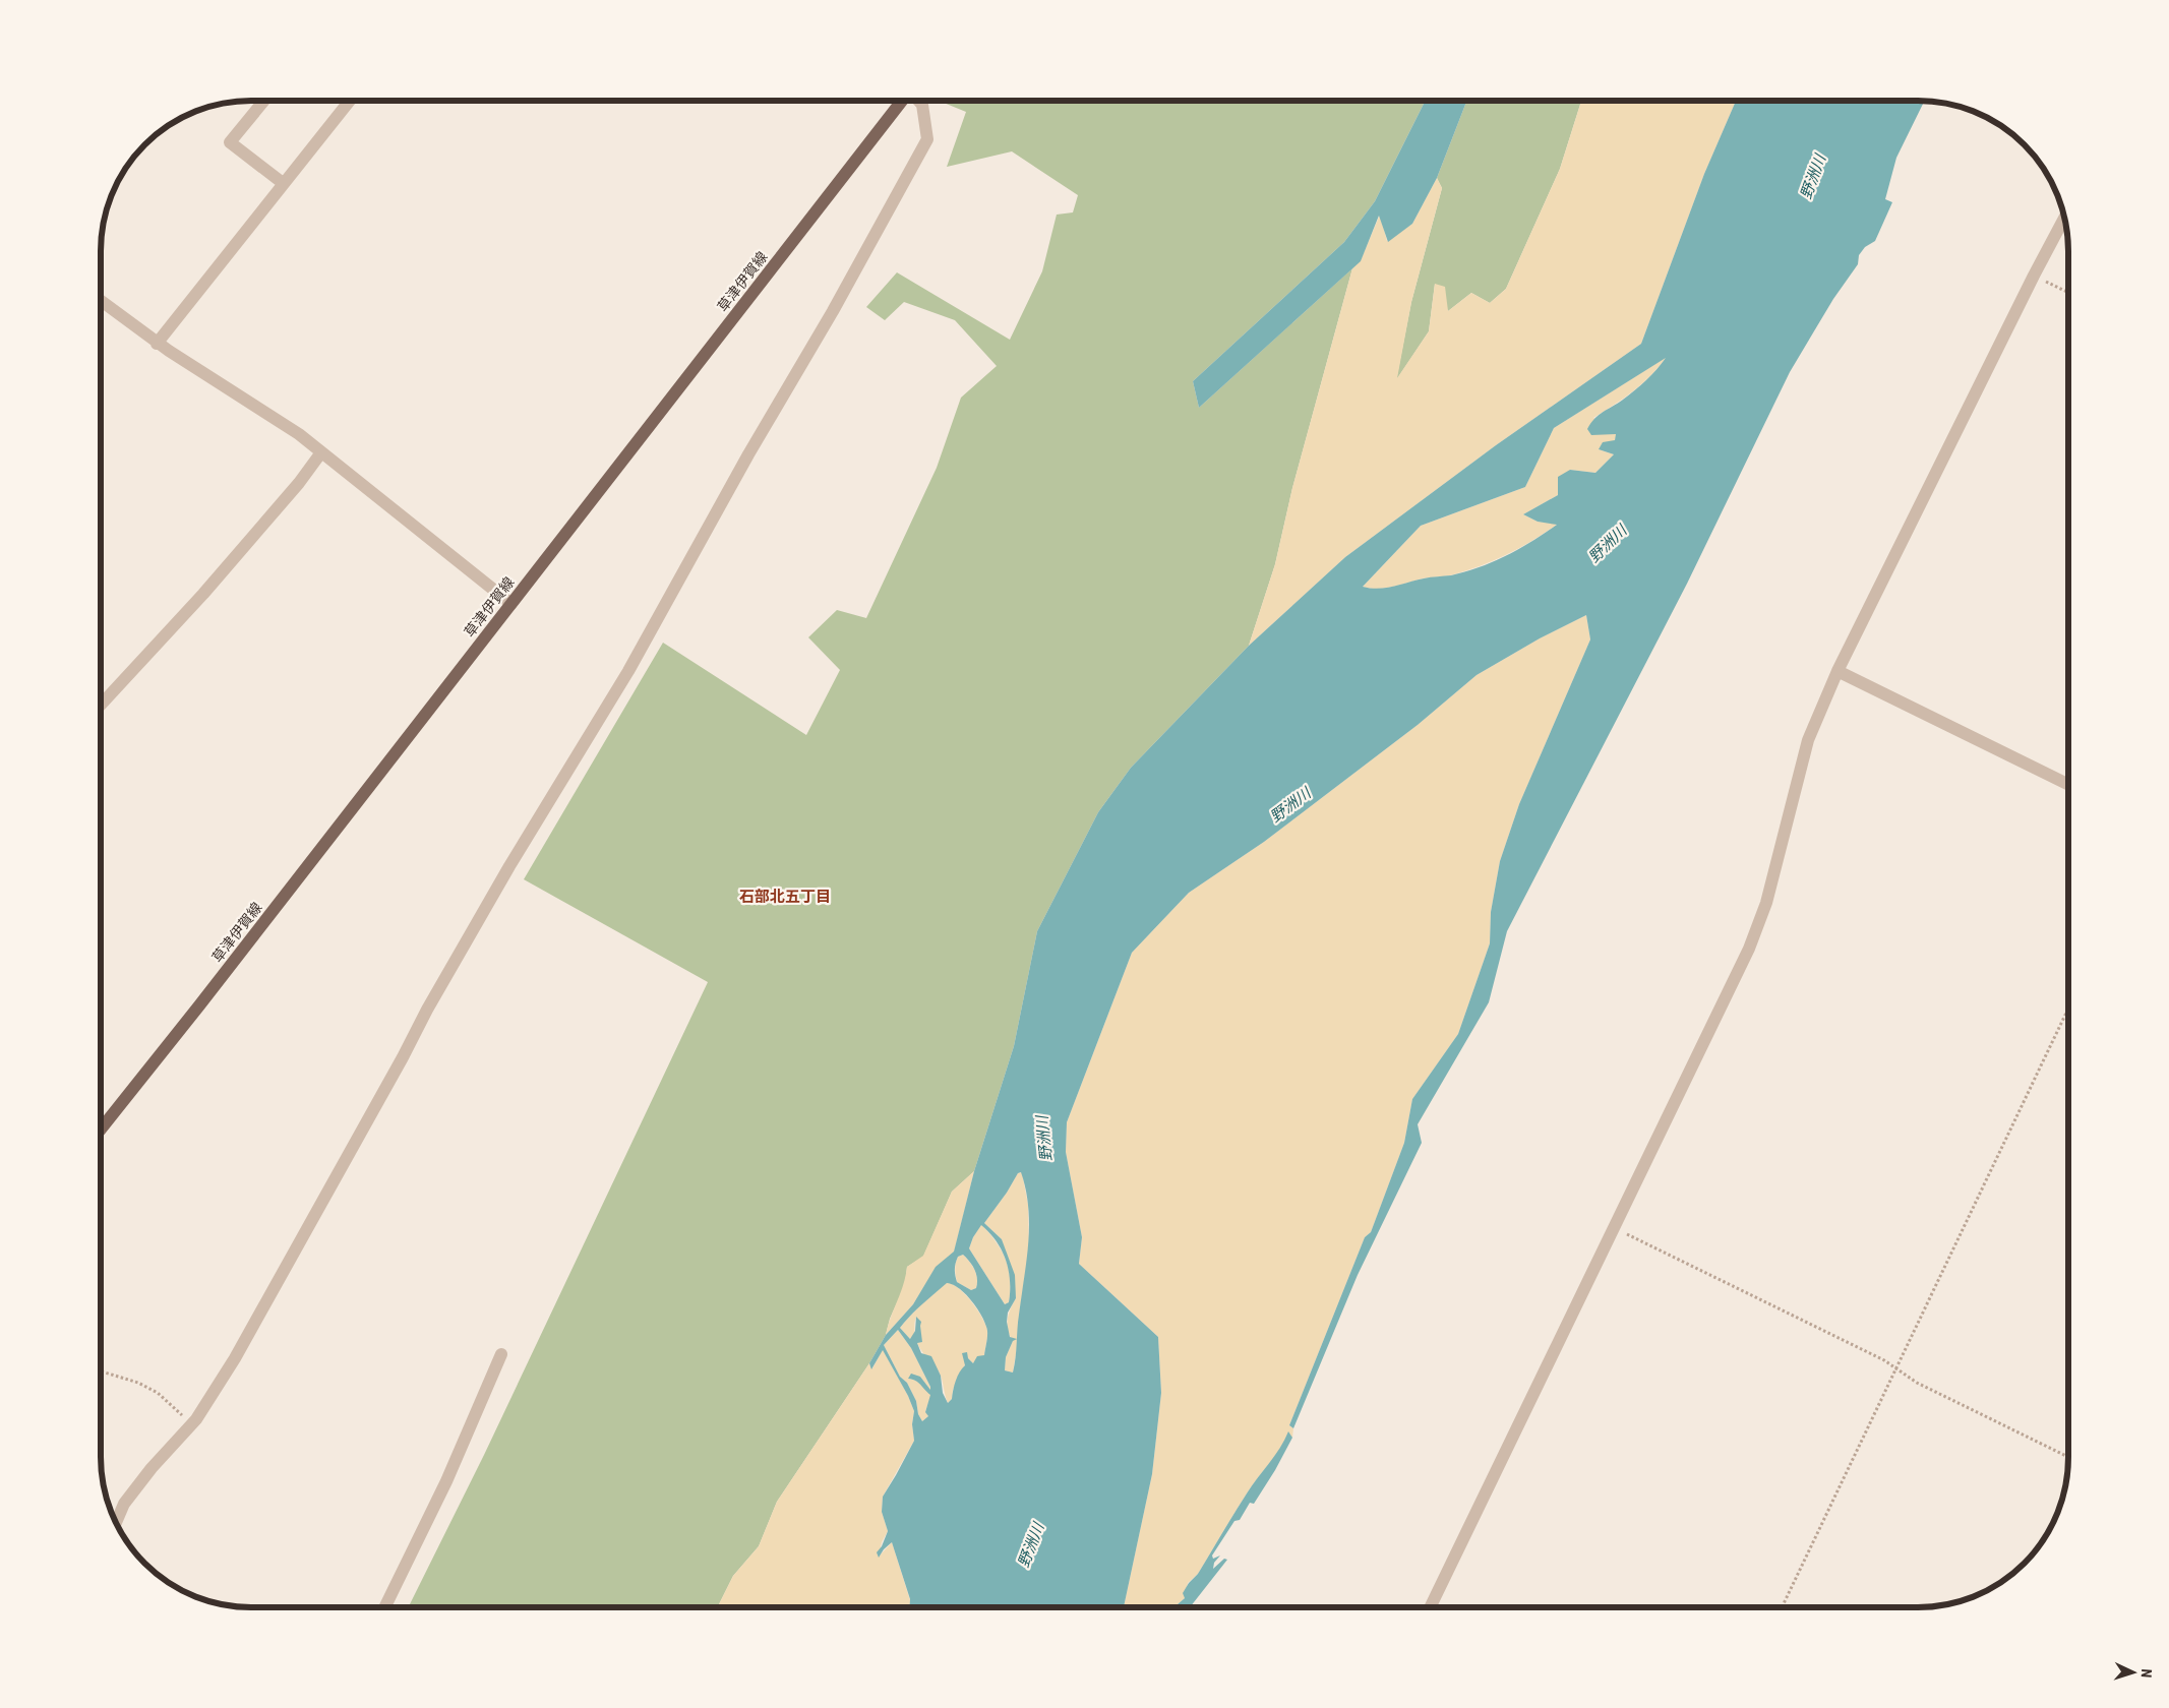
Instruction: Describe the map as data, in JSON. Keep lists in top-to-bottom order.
{
  "streets": {
    "main road": ["草津伊賀線"]
  },
  "districts": ["石部北五丁目"],
  "water": ["野洲川"],
  "north": "right"
}
